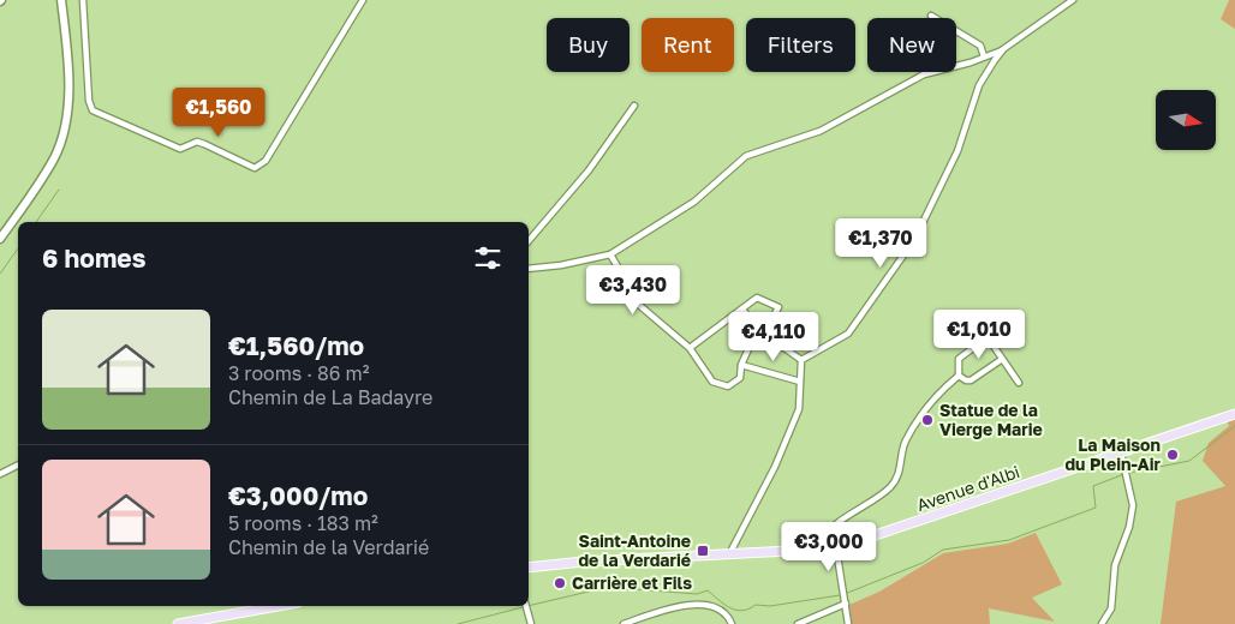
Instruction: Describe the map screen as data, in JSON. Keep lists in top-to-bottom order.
{
  "streets": {
    "main road": ["Avenue d'Albi"]
  },
  "places": {
    "other": ["Statue de la Vierge Marie", "La Maison du Plein-Air", "Carrière et Fils"],
    "transit": ["Saint-Antoine de la Verdarié"]
  },
  "north": "right",
  "page": {
    "chip": [
      "Buy",
      "Rent",
      "Filters",
      "New"
    ],
    "price": [
      "€1,560",
      "€1,370",
      "€3,430",
      "€1,010",
      "€4,110",
      "€3,000"
    ],
    "heading": "6 homes",
    "list": [
      {
        "name": "€1,560/mo",
        "note": "3 rooms · 86 m² · Chemin de La Badayre"
      },
      {
        "name": "€3,000/mo",
        "note": "5 rooms · 183 m² · Chemin de la Verdarié"
      }
    ]
  }
}
